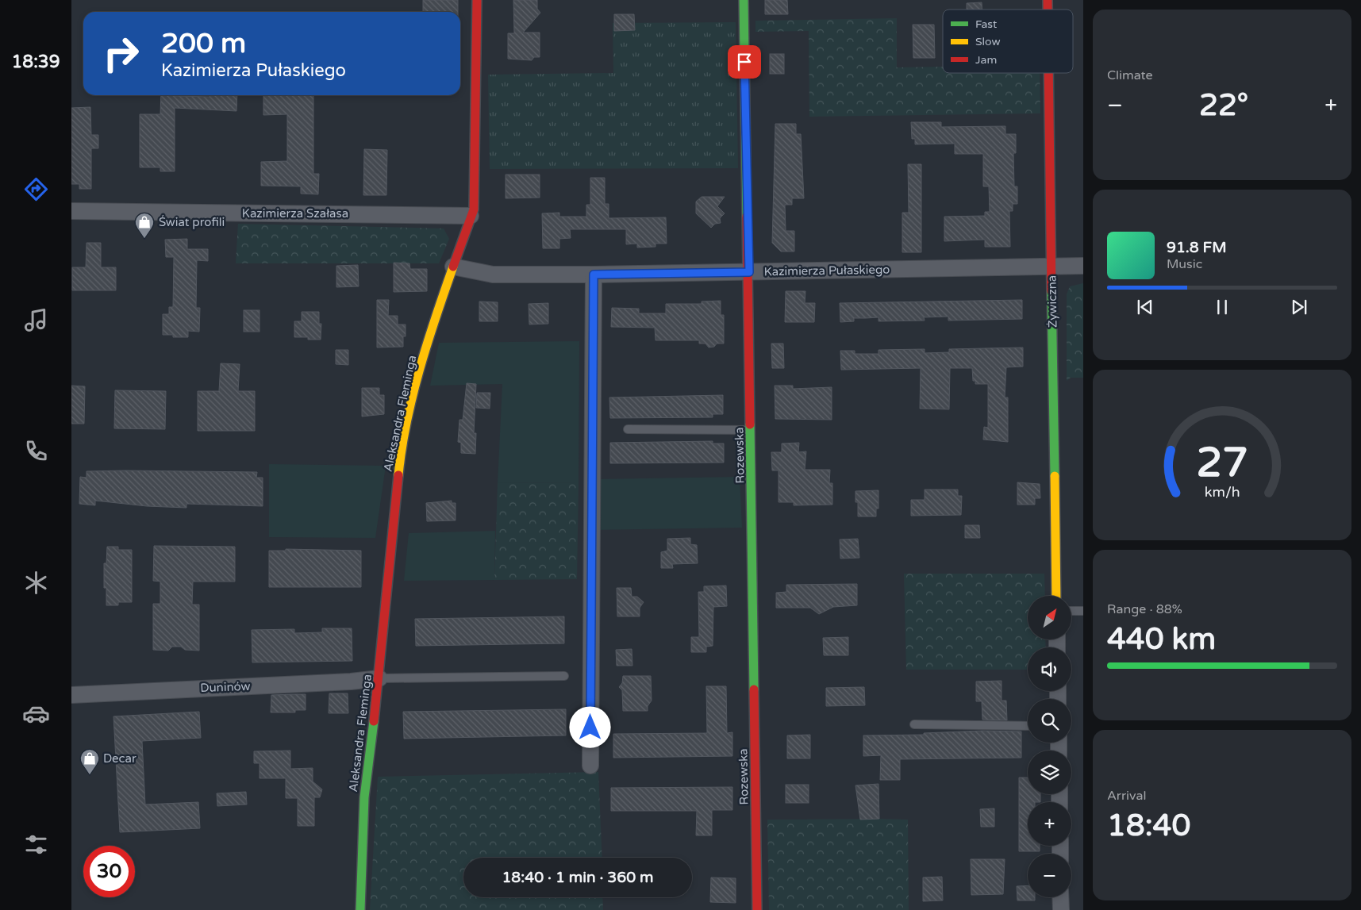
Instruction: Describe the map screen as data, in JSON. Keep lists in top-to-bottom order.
{
  "streets": {
    "street": [
      "Kazimierza Szałasa",
      "Kazimierza Pułaskiego",
      "Żywiczna",
      "Aleksandra Fleminga",
      "Rozewska",
      "Duninów"
    ]
  },
  "crossings": [
    ["Kazimierza Szałasa", "Aleksandra Fleminga"],
    ["Kazimierza Pułaskiego", "Żywiczna"],
    ["Kazimierza Pułaskiego", "Aleksandra Fleminga"],
    ["Kazimierza Pułaskiego", "Rozewska"],
    ["Aleksandra Fleminga", "Duninów"]
  ],
  "places": {
    "shop": ["Świat profili", "Decar"]
  },
  "legend": ["Fast", "Slow", "Jam"],
  "north": "top right",
  "page": {
    "tabs": "18:39",
    "tile": [
      "Climate",
      ["Range · 88%", "440 km"],
      ["Arrival", "18:40"]
    ],
    "turn": ["200 m", "Kazimierza Pułaskiego"],
    "heat": ["−", "22°", "+"],
    "song": ["91.8 FM", "Music"],
    "map_buttons": ["+", "−"],
    "limit": "30",
    "trip": "18:40 · 1 min · 360 m",
    "gauge": ["27", "km/h"]
  }
}
